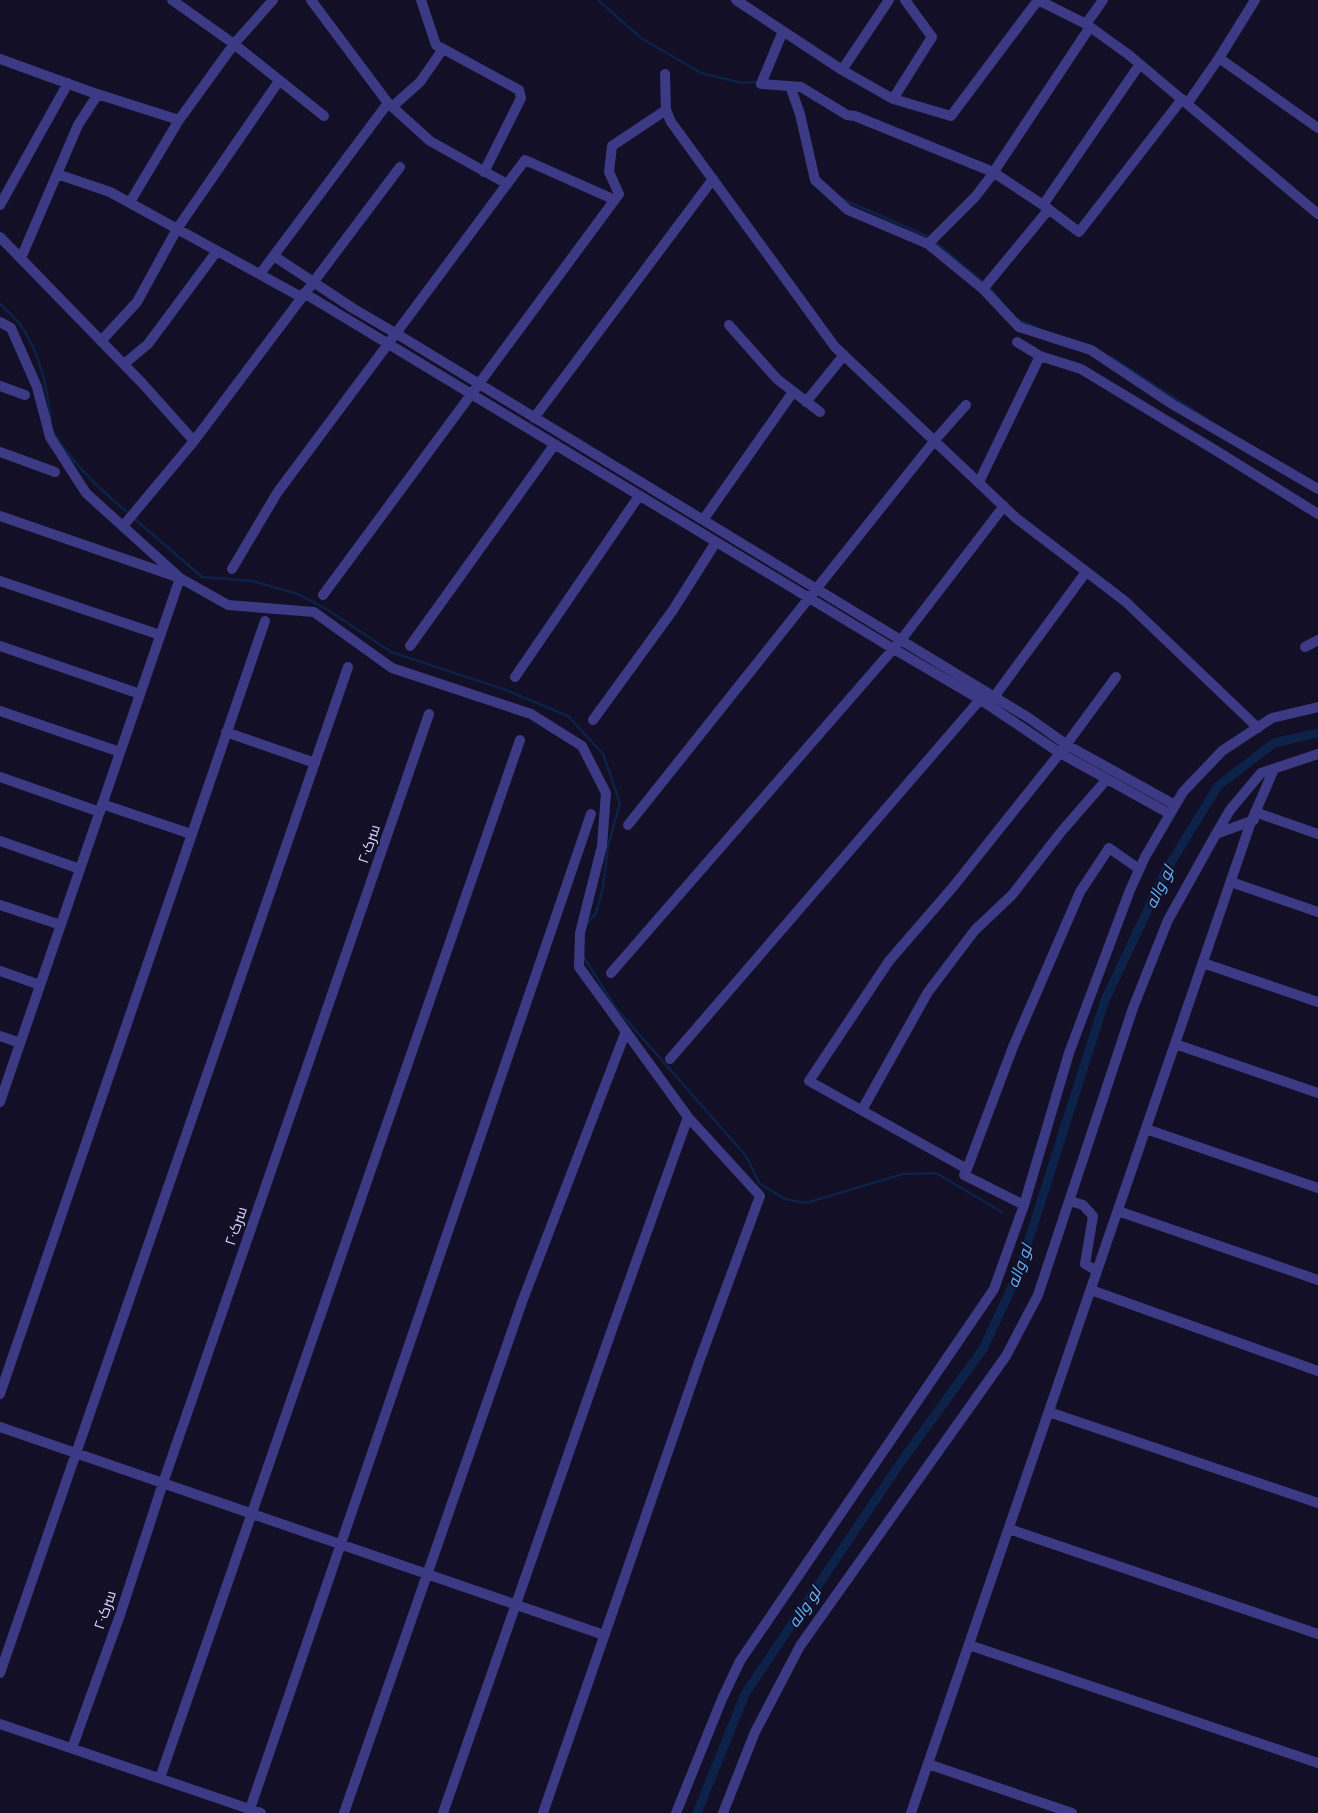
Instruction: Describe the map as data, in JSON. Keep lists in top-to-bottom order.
{
  "streets": {
    "street": ["سرک۲۰"]
  },
  "water": ["لو واله"]
}
